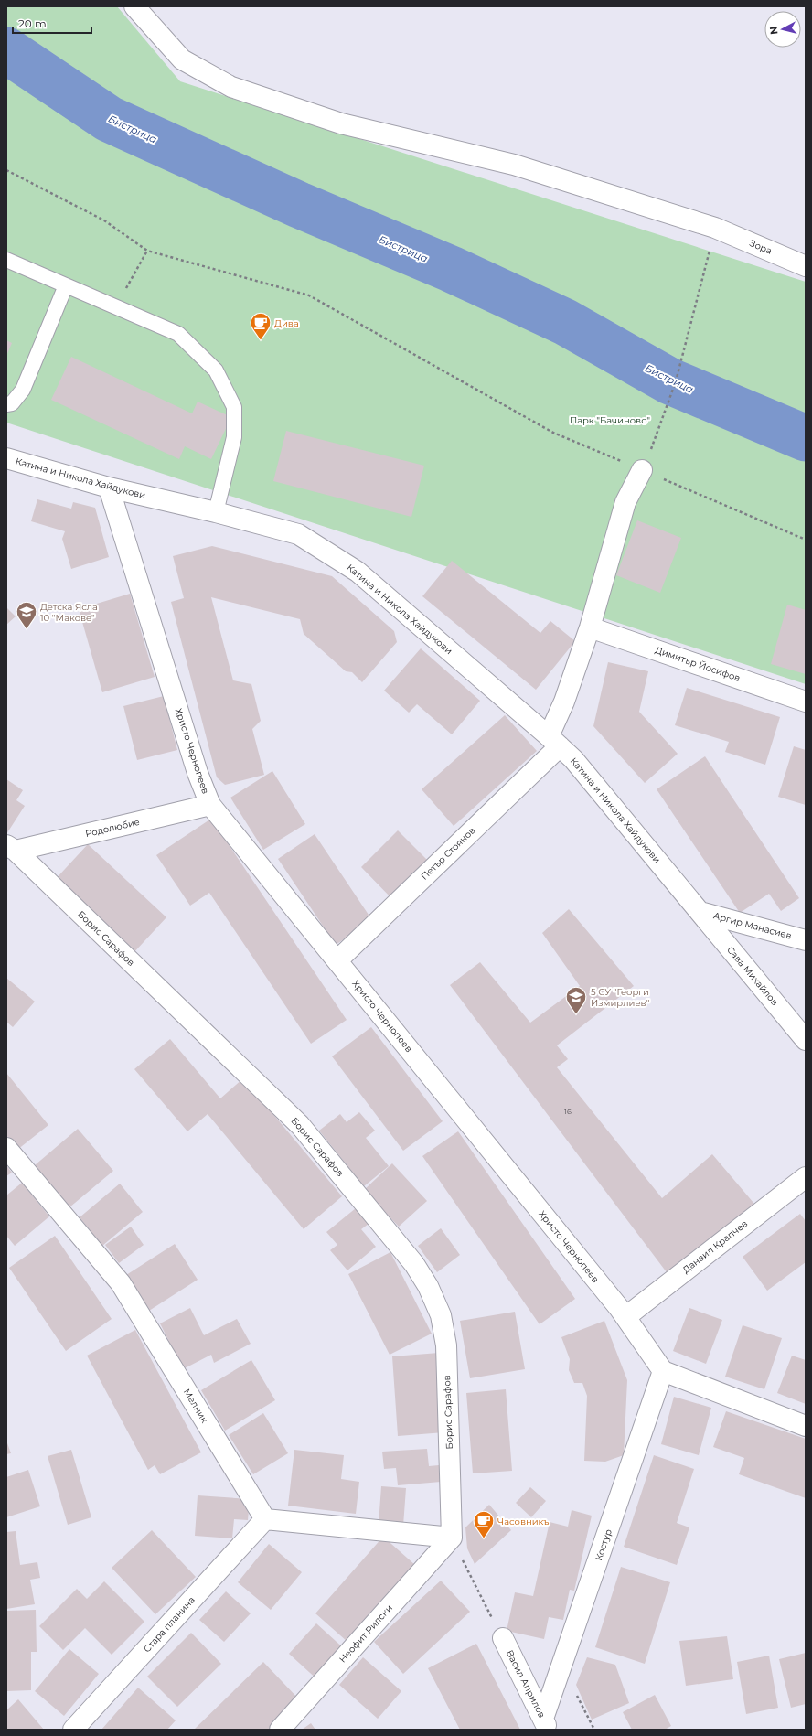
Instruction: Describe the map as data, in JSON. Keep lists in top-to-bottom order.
{
  "streets": {
    "street": [
      "Зора",
      "Катина и Никола Хайдукови",
      "Димитър Йосифов",
      "Христо Чернопеев",
      "Родолюбие",
      "Петър Стоянов",
      "Аргир Манасиев",
      "Борис Сарафов",
      "Сава Михайлов",
      "Данаил Крапчев",
      "Мелник",
      "Костур",
      "Стара планина",
      "Неофит Рилски",
      "Васил Априлов"
    ]
  },
  "crossings": [
    ["Катина и Никола Хайдукови", "Христо Чернопеев"],
    ["Катина и Никола Хайдукови", "Петър Стоянов"],
    ["Катина и Никола Хайдукови", "Аргир Манасиев"],
    ["Катина и Никола Хайдукови", "Сава Михайлов"],
    ["Христо Чернопеев", "Родолюбие"],
    ["Христо Чернопеев", "Петър Стоянов"],
    ["Христо Чернопеев", "Данаил Крапчев"],
    ["Христо Чернопеев", "Костур"],
    ["Родолюбие", "Борис Сарафов"],
    ["Аргир Манасиев", "Сава Михайлов"],
    ["Борис Сарафов", "Неофит Рилски"],
    ["Мелник", "Стара планина"],
    ["Костур", "Васил Априлов"]
  ],
  "water": ["Бистрица"],
  "parks": ["Парк \"Бачиново\""],
  "places": {
    "cafe": ["Дива", "Часовникъ"],
    "school or university": ["Детска Ясла 10 \"Макове\"", "5 СУ \"Георги Измирлиев\""]
  },
  "house_numbers": ["16"],
  "scale_bar": "20 m",
  "north": "left"
}
